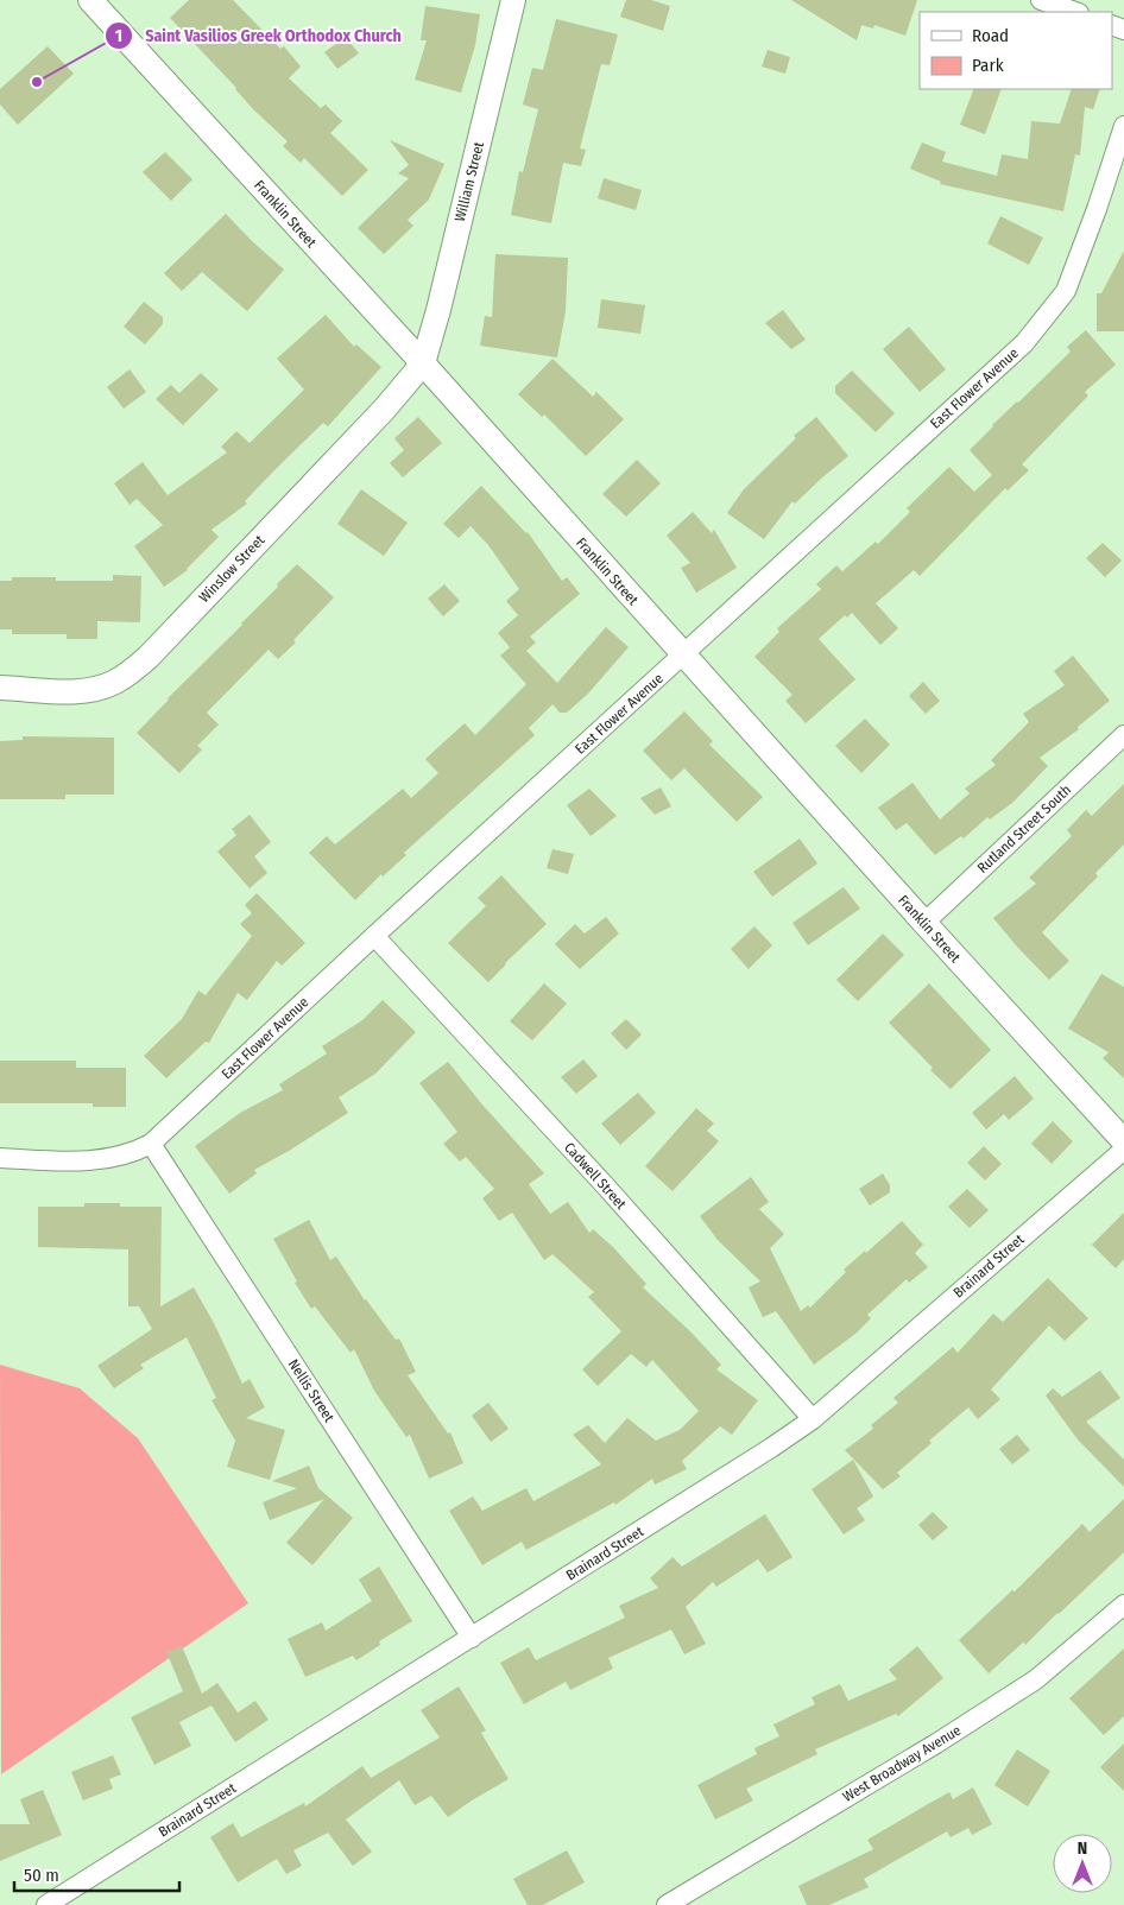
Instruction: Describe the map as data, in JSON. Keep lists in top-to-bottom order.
{
  "streets": {
    "street": [
      "William Street",
      "Franklin Street",
      "East Flower Avenue",
      "Winslow Street",
      "Rutland Street South",
      "Cadwell Street",
      "Brainard Street",
      "Nellis Street",
      "West Broadway Avenue"
    ]
  },
  "crossings": [
    ["William Street", "Franklin Street"],
    ["William Street", "Winslow Street"],
    ["Franklin Street", "East Flower Avenue"],
    ["Franklin Street", "Winslow Street"],
    ["Franklin Street", "Rutland Street South"],
    ["East Flower Avenue", "Cadwell Street"],
    ["East Flower Avenue", "Nellis Street"],
    ["Cadwell Street", "Brainard Street"],
    ["Brainard Street", "Nellis Street"]
  ],
  "places": ["Saint Vasilios Greek Orthodox Church"],
  "legend": ["Road", "Park"],
  "scale_bar": "50 m",
  "north": "top"
}
